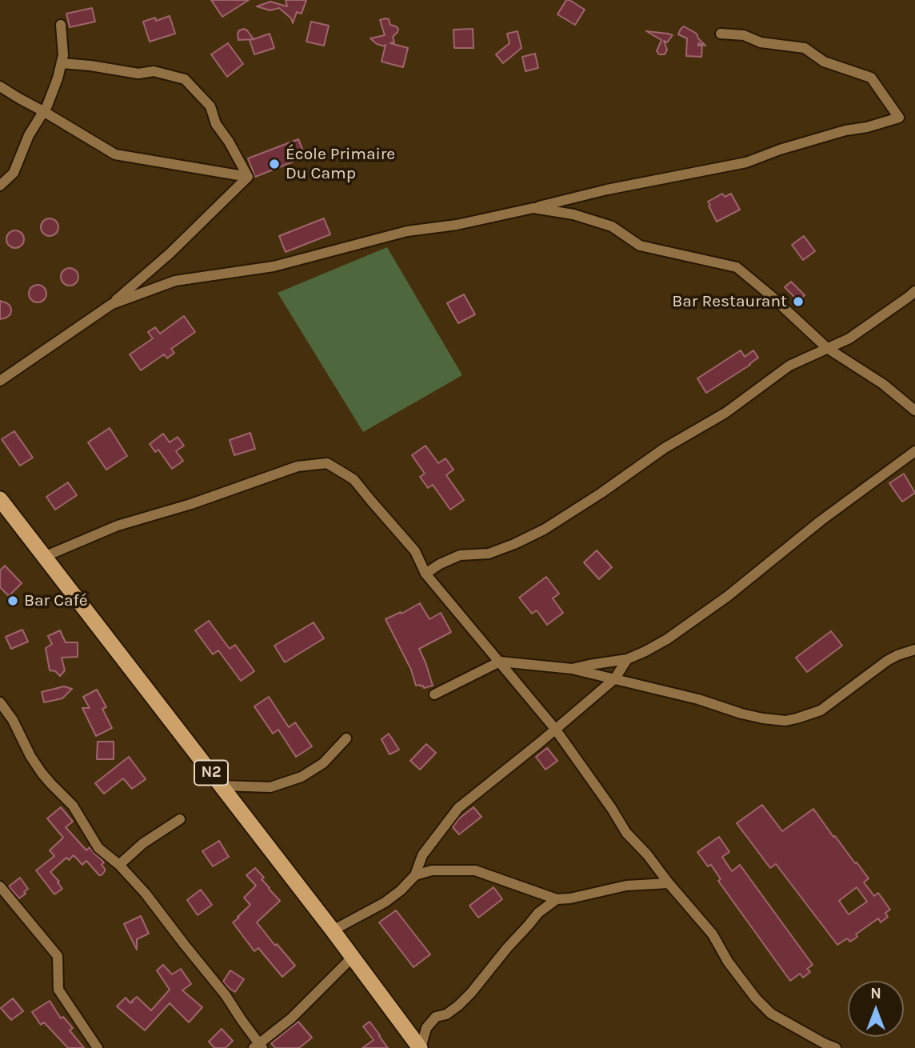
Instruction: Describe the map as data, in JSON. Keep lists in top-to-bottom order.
{
  "streets": {
    "highway": ["N2"]
  },
  "places": ["École Primaire Du Camp", "Bar Restaurant", "Bar Café"],
  "north": "top"
}
